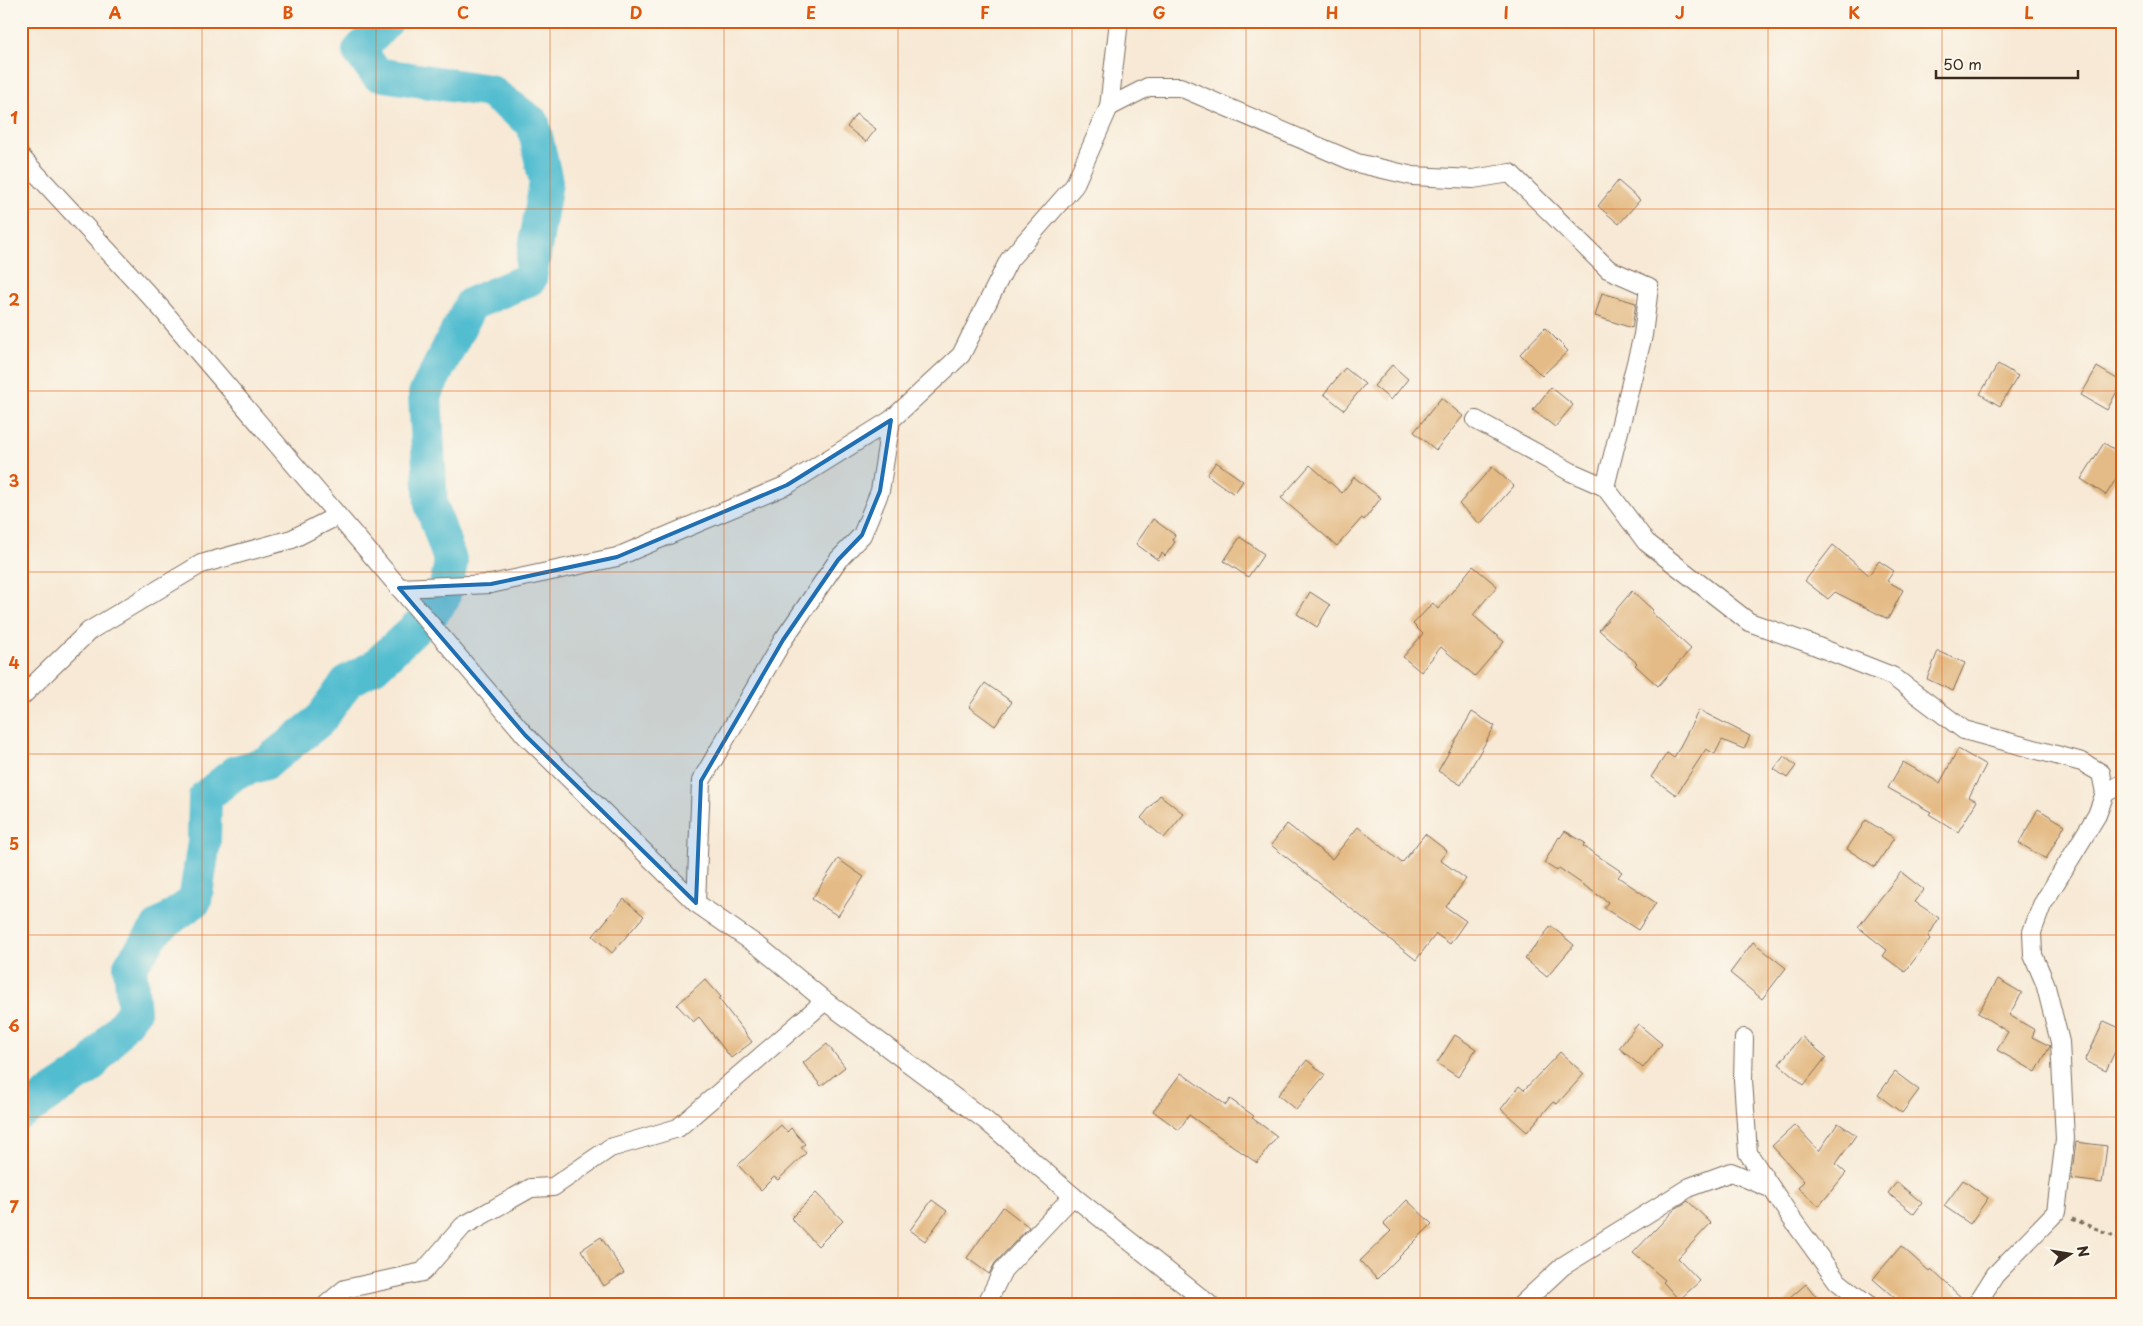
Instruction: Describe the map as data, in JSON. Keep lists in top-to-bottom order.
{
  "scale_bar": "50 m",
  "north": "right",
  "grid": {
    "columns": [
      "A",
      "B",
      "C",
      "D",
      "E",
      "F",
      "G",
      "H",
      "I",
      "J",
      "K",
      "L"
    ],
    "rows": [
      "1",
      "2",
      "3",
      "4",
      "5",
      "6",
      "7"
    ]
  }
}
